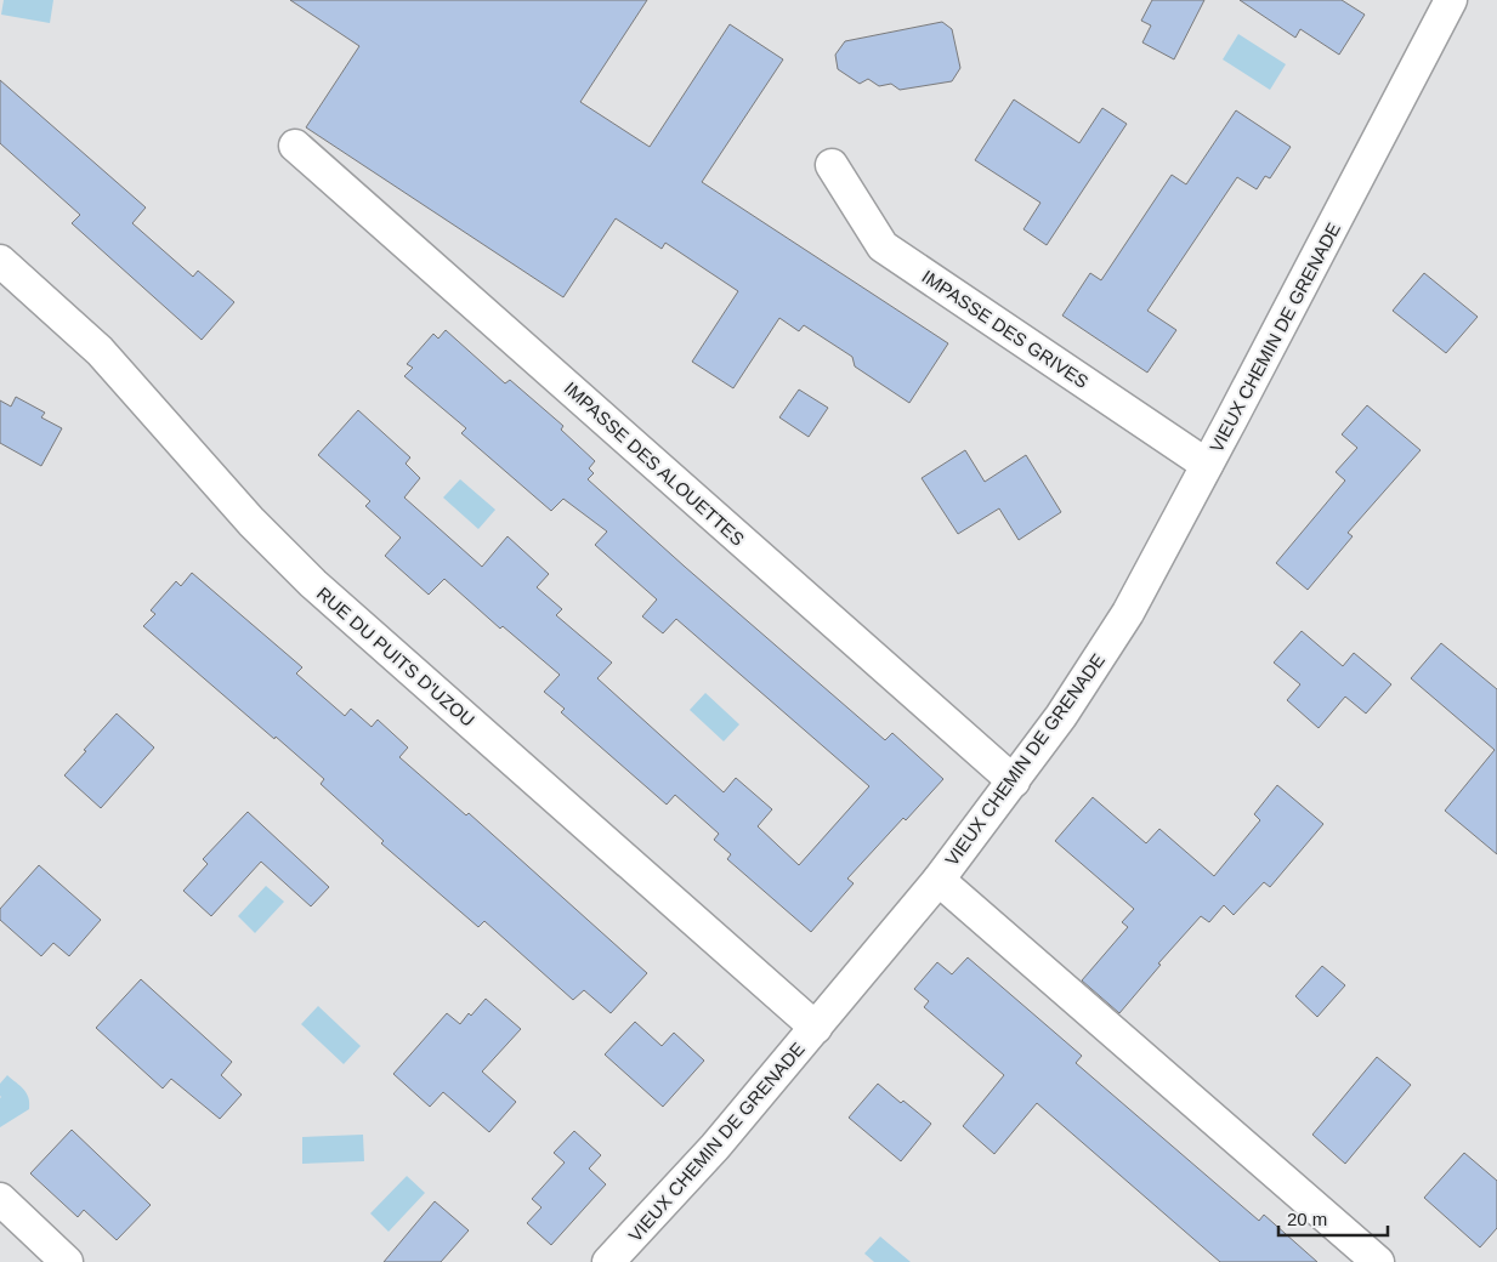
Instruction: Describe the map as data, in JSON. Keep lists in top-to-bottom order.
{
  "streets": {
    "street": [
      "IMPASSE DES GRIVES",
      "VIEUX CHEMIN DE GRENADE",
      "IMPASSE DES ALOUETTES",
      "RUE DU PUITS D'UZOU"
    ]
  },
  "crossings": [
    ["IMPASSE DES GRIVES", "VIEUX CHEMIN DE GRENADE"],
    ["VIEUX CHEMIN DE GRENADE", "IMPASSE DES ALOUETTES"],
    ["VIEUX CHEMIN DE GRENADE", "RUE DU PUITS D'UZOU"]
  ],
  "scale_bar": "20 m"
}
